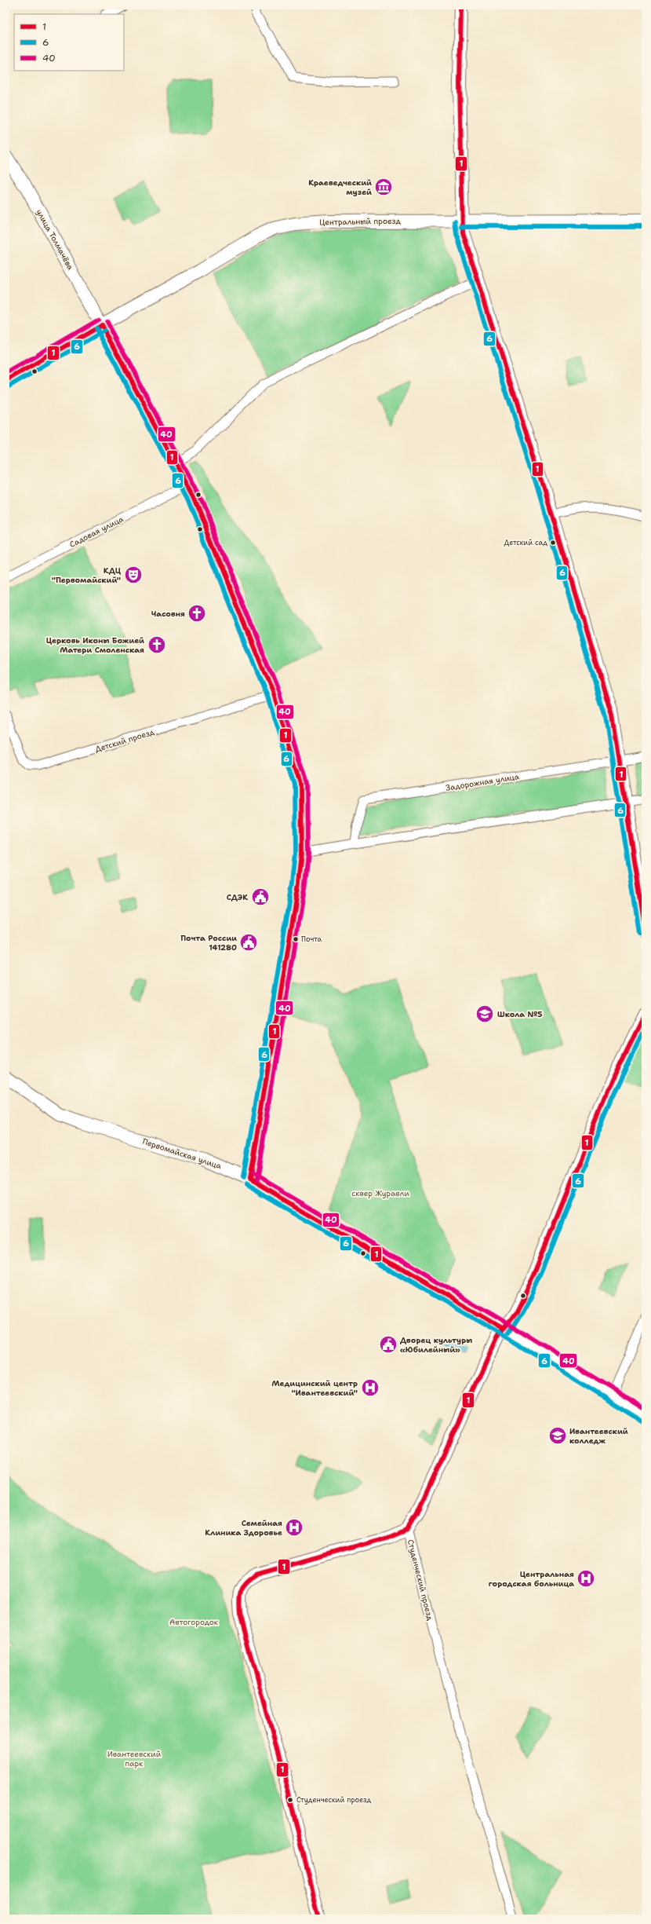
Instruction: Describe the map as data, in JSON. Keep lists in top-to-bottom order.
{
  "streets": {
    "street": [
      "Центральный проезд",
      "улица Толмачёва",
      "Садовая улица",
      "Детский проезд",
      "Задорожная улица",
      "Первомайская улица",
      "Студенческий проезд"
    ]
  },
  "crossings": [
    ["Центральный проезд", "улица Толмачёва"],
    ["улица Толмачёва", "Садовая улица"],
    ["улица Толмачёва", "Детский проезд"],
    ["улица Толмачёва", "Первомайская улица"],
    ["Первомайская улица", "Студенческий проезд"]
  ],
  "parks": ["сквер Журавли", "Автогородок", "Ивантеевский парк"],
  "places": {
    "museum": ["Краеведческий музей"],
    "other": ["Детский сад", "Почта", "Студенческий проезд"],
    "theatre": ["КДЦ \"Первомайский\""],
    "church": ["Часовня", "Церковь Иконы Божией Матери Смоленская"],
    "public building": ["СДЭК", "Почта России 141280", "Дворец культуры «Юбилейный»"],
    "school or university": ["Школа №5", "Ивантеевский колледж"],
    "hospital": ["Медицинский центр \"Ивантеевский\"", "Семейная Клиника Здоровье", "Центральная городская больница"]
  },
  "lines": ["transit line 1", "transit line 6", "transit line 40"],
  "legend": ["1", "6", "40"]
}
